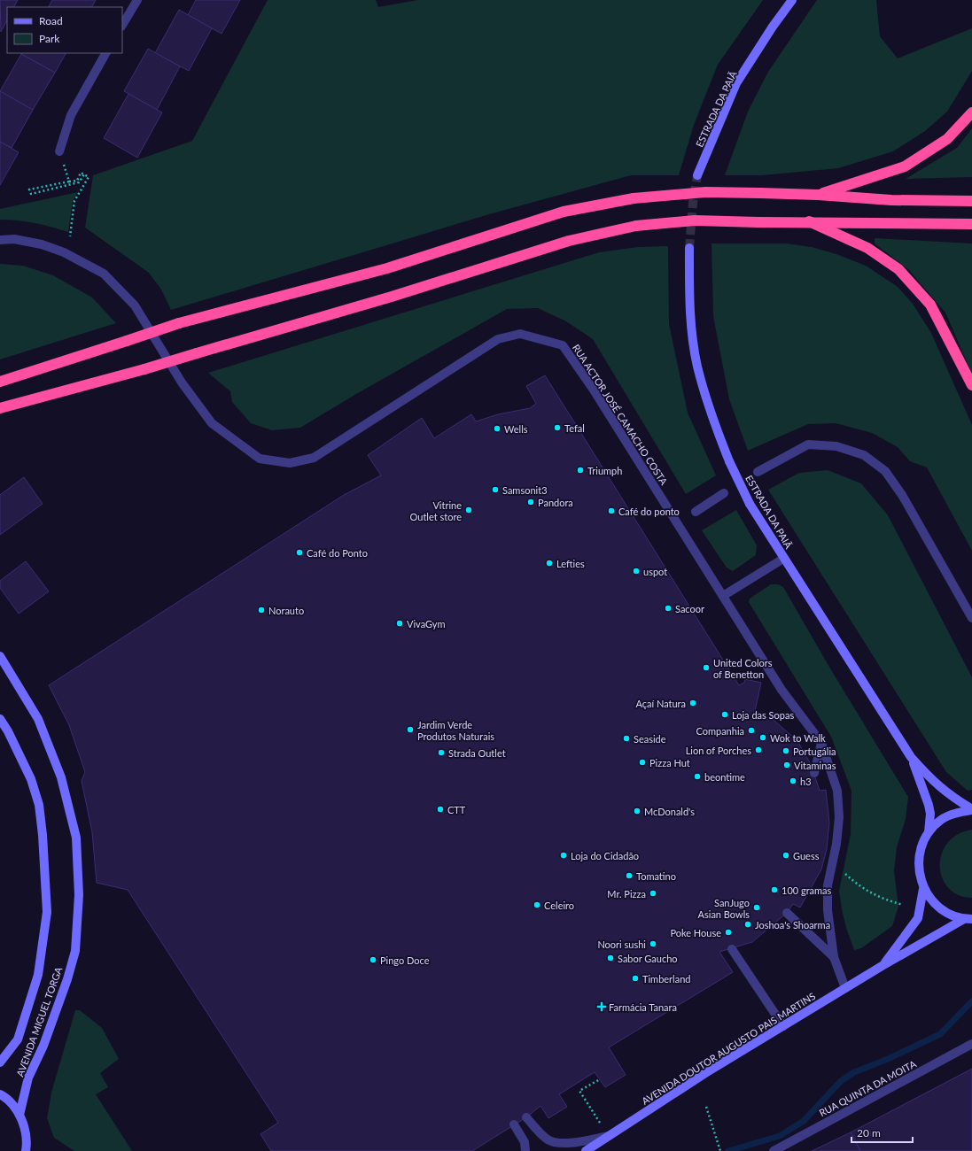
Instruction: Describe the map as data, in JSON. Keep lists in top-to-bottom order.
{
  "streets": {
    "main road": ["ESTRADA DA PAIÃ", "AVENIDA MIGUEL TORGA", "AVENIDA DOUTOR AUGUSTO PAIS MARTINS"],
    "street": ["RUA ACTOR JOSÉ CAMACHO COSTA", "RUA QUINTA DA MOITA"]
  },
  "crossings": [
    ["RUA ACTOR JOSÉ CAMACHO COSTA", "AVENIDA DOUTOR AUGUSTO PAIS MARTINS"]
  ],
  "places": {
    "other": [
      "Tefal",
      "Wells",
      "Triumph",
      "Samsonit3",
      "Pandora",
      "Vitrine Outlet store",
      "Café do ponto",
      "Café do Ponto",
      "Lefties",
      "uspot",
      "Sacoor",
      "Norauto",
      "VivaGym",
      "United Colors of Benetton",
      "Açaí Natura",
      "Loja das Sopas",
      "Jardim Verde Produtos Naturais",
      "Companhia",
      "Wok to Walk",
      "Seaside",
      "Lion of Porches",
      "Portugália",
      "Strada Outlet",
      "Pizza Hut",
      "Vitaminas",
      "beontime",
      "h3",
      "CTT",
      "McDonald's",
      "Loja do Cidadão",
      "Guess",
      "Tomatino",
      "100 gramas",
      "Mr. Pizza",
      "Celeiro",
      "SanJugo Asian Bowls",
      "Joshoa's Shoarma",
      "Poke House",
      "Noori sushi",
      "Sabor Gaucho",
      "Pingo Doce",
      "Timberland"
    ],
    "health": ["Farmácia Tanara"]
  },
  "legend": ["Road", "Park"],
  "scale_bar": "20 m"
}
